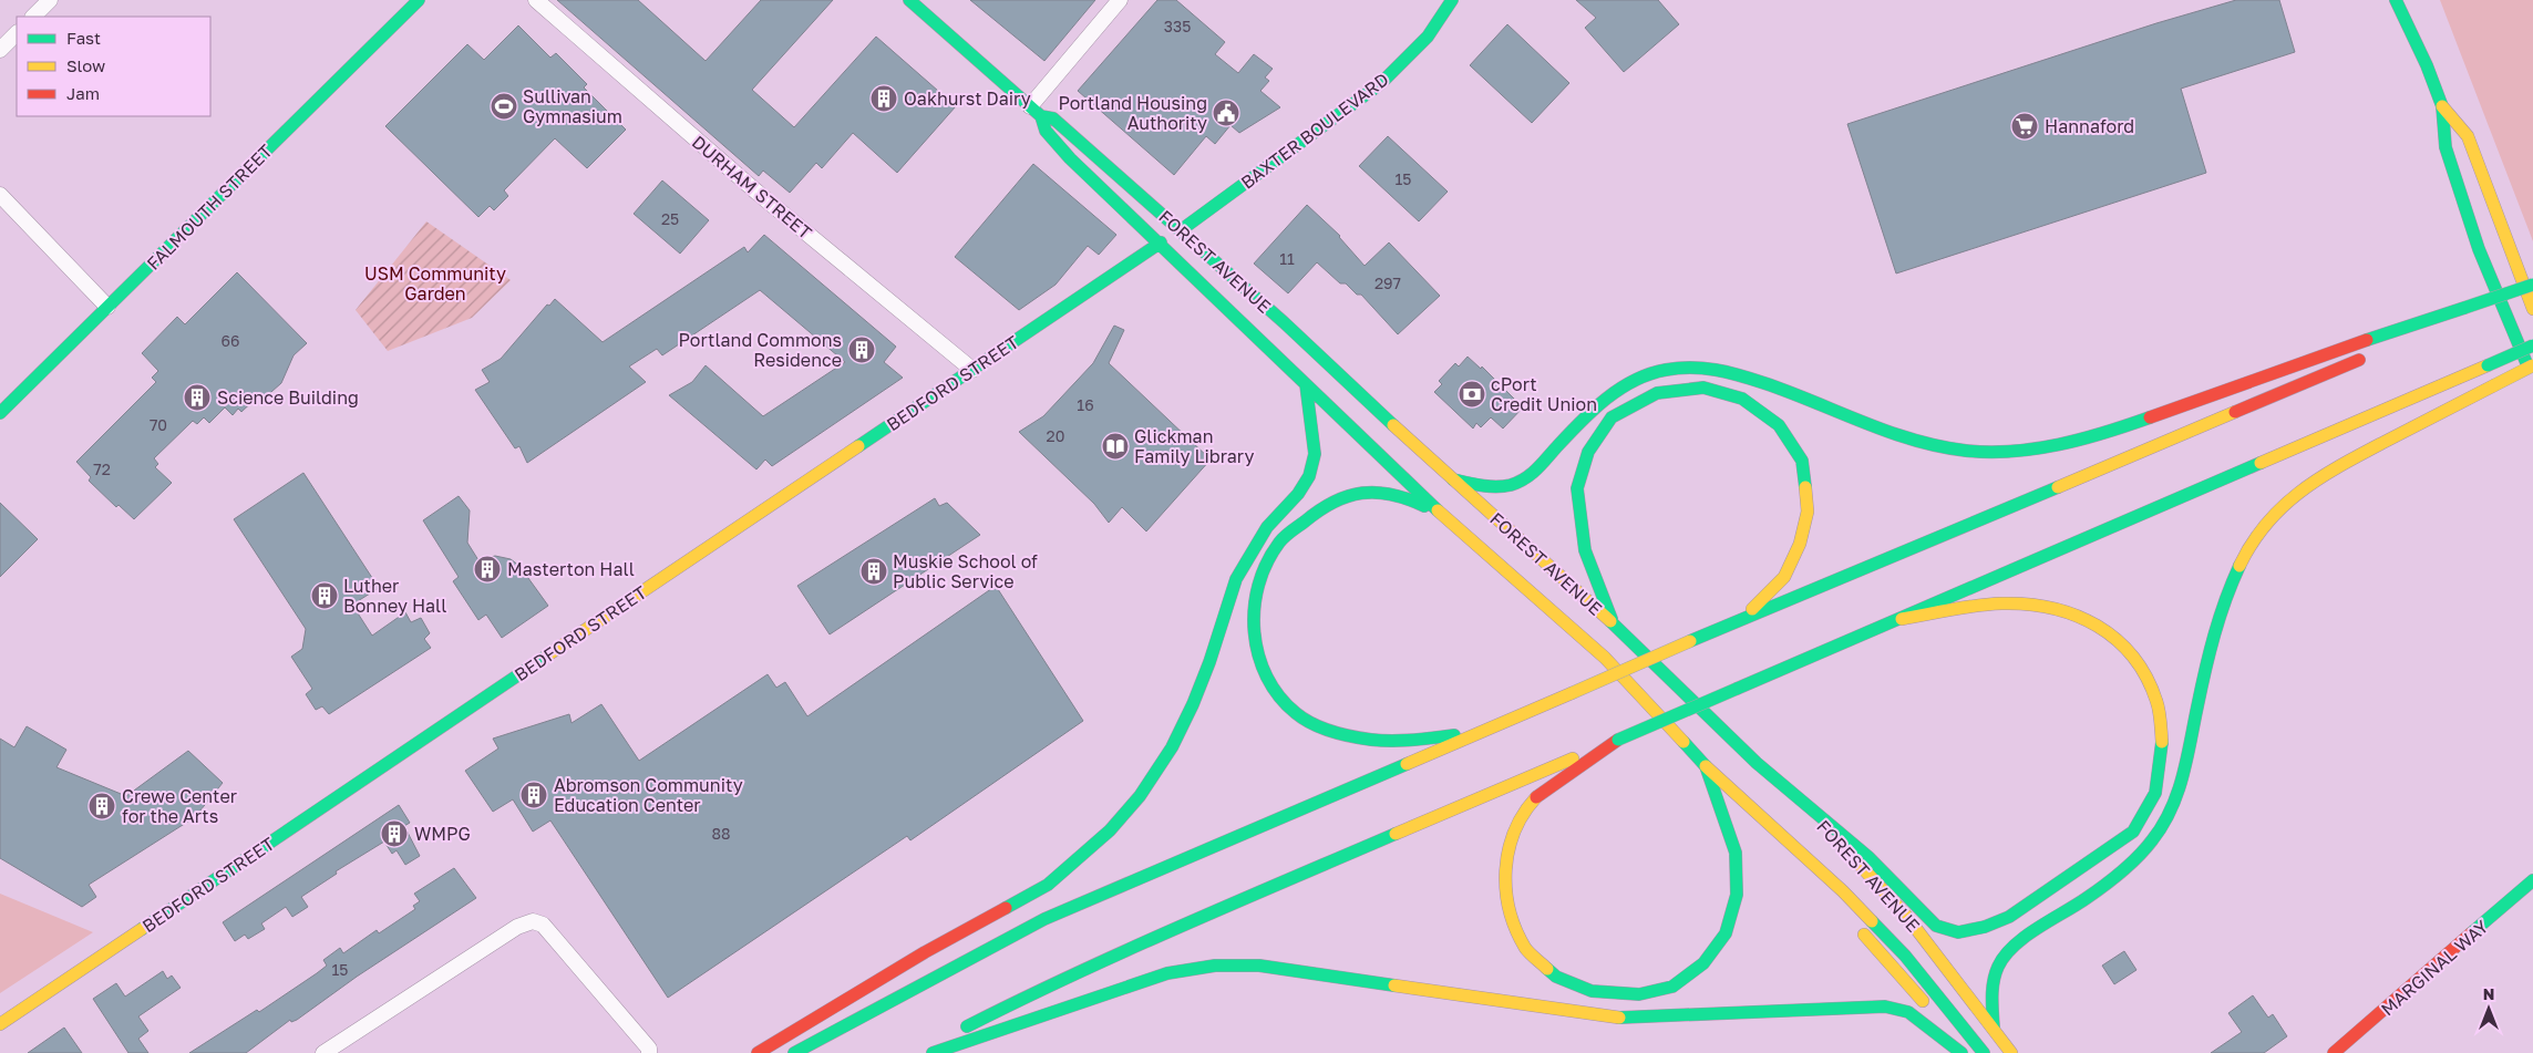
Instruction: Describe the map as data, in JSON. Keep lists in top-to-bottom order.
{
  "streets": {
    "main road": [
      "BAXTER BOULEVARD",
      "FALMOUTH STREET",
      "FOREST AVENUE",
      "BEDFORD STREET",
      "MARGINAL WAY"
    ],
    "street": ["DURHAM STREET"]
  },
  "crossings": [
    ["BAXTER BOULEVARD", "FOREST AVENUE"],
    ["BAXTER BOULEVARD", "BEDFORD STREET"],
    ["DURHAM STREET", "BEDFORD STREET"],
    ["FOREST AVENUE", "BEDFORD STREET"]
  ],
  "parks": ["USM Community Garden"],
  "places": {
    "building": [
      "Oakhurst Dairy",
      "Portland Commons Residence",
      "Science Building",
      "Masterton Hall",
      "Muskie School of Public Service",
      "Luther Bonney Hall",
      "Abromson Community Education Center",
      "Crewe Center for the Arts",
      "WMPG"
    ],
    "sports": ["Sullivan Gymnasium"],
    "public building": ["Portland Housing Authority"],
    "supermarket": ["Hannaford"],
    "bank": ["cPort Credit Union"],
    "library": ["Glickman Family Library"]
  },
  "house_numbers": [
    "335",
    "15",
    "25",
    "11",
    "297",
    "66",
    "16",
    "70",
    "20",
    "72",
    "88",
    "15"
  ],
  "legend": ["Fast", "Slow", "Jam"],
  "north": "top"
}
